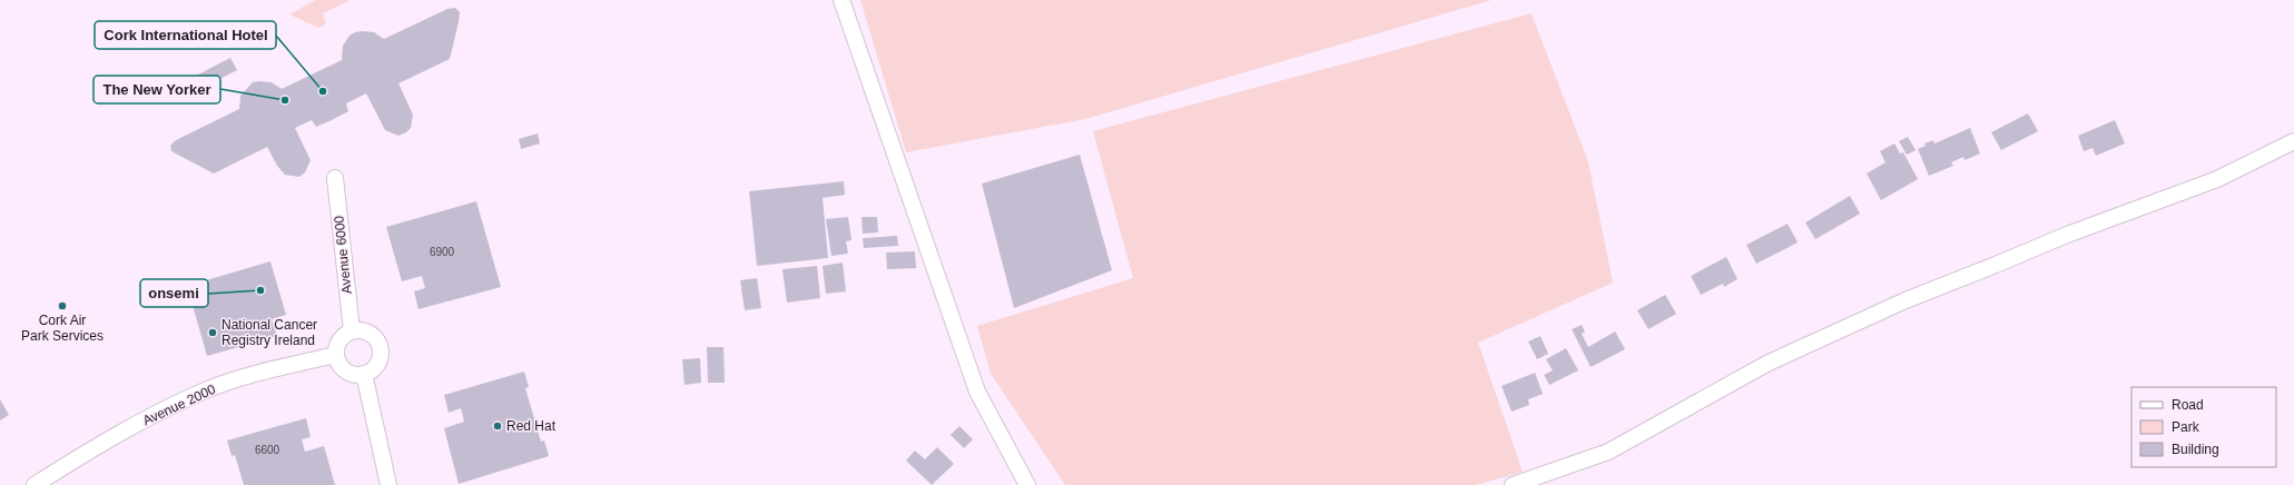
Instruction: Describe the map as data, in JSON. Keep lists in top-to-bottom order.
{
  "streets": {
    "street": ["Avenue 6000", "Avenue 2000"]
  },
  "crossings": [
    ["Avenue 6000", "Avenue 2000"]
  ],
  "places": [
    "Cork International Hotel",
    "The New Yorker",
    "onsemi",
    "Cork Air Park Services",
    "National Cancer Registry Ireland",
    "Red Hat"
  ],
  "house_numbers": ["6900", "6600"],
  "legend": ["Road", "Park", "Building"]
}
